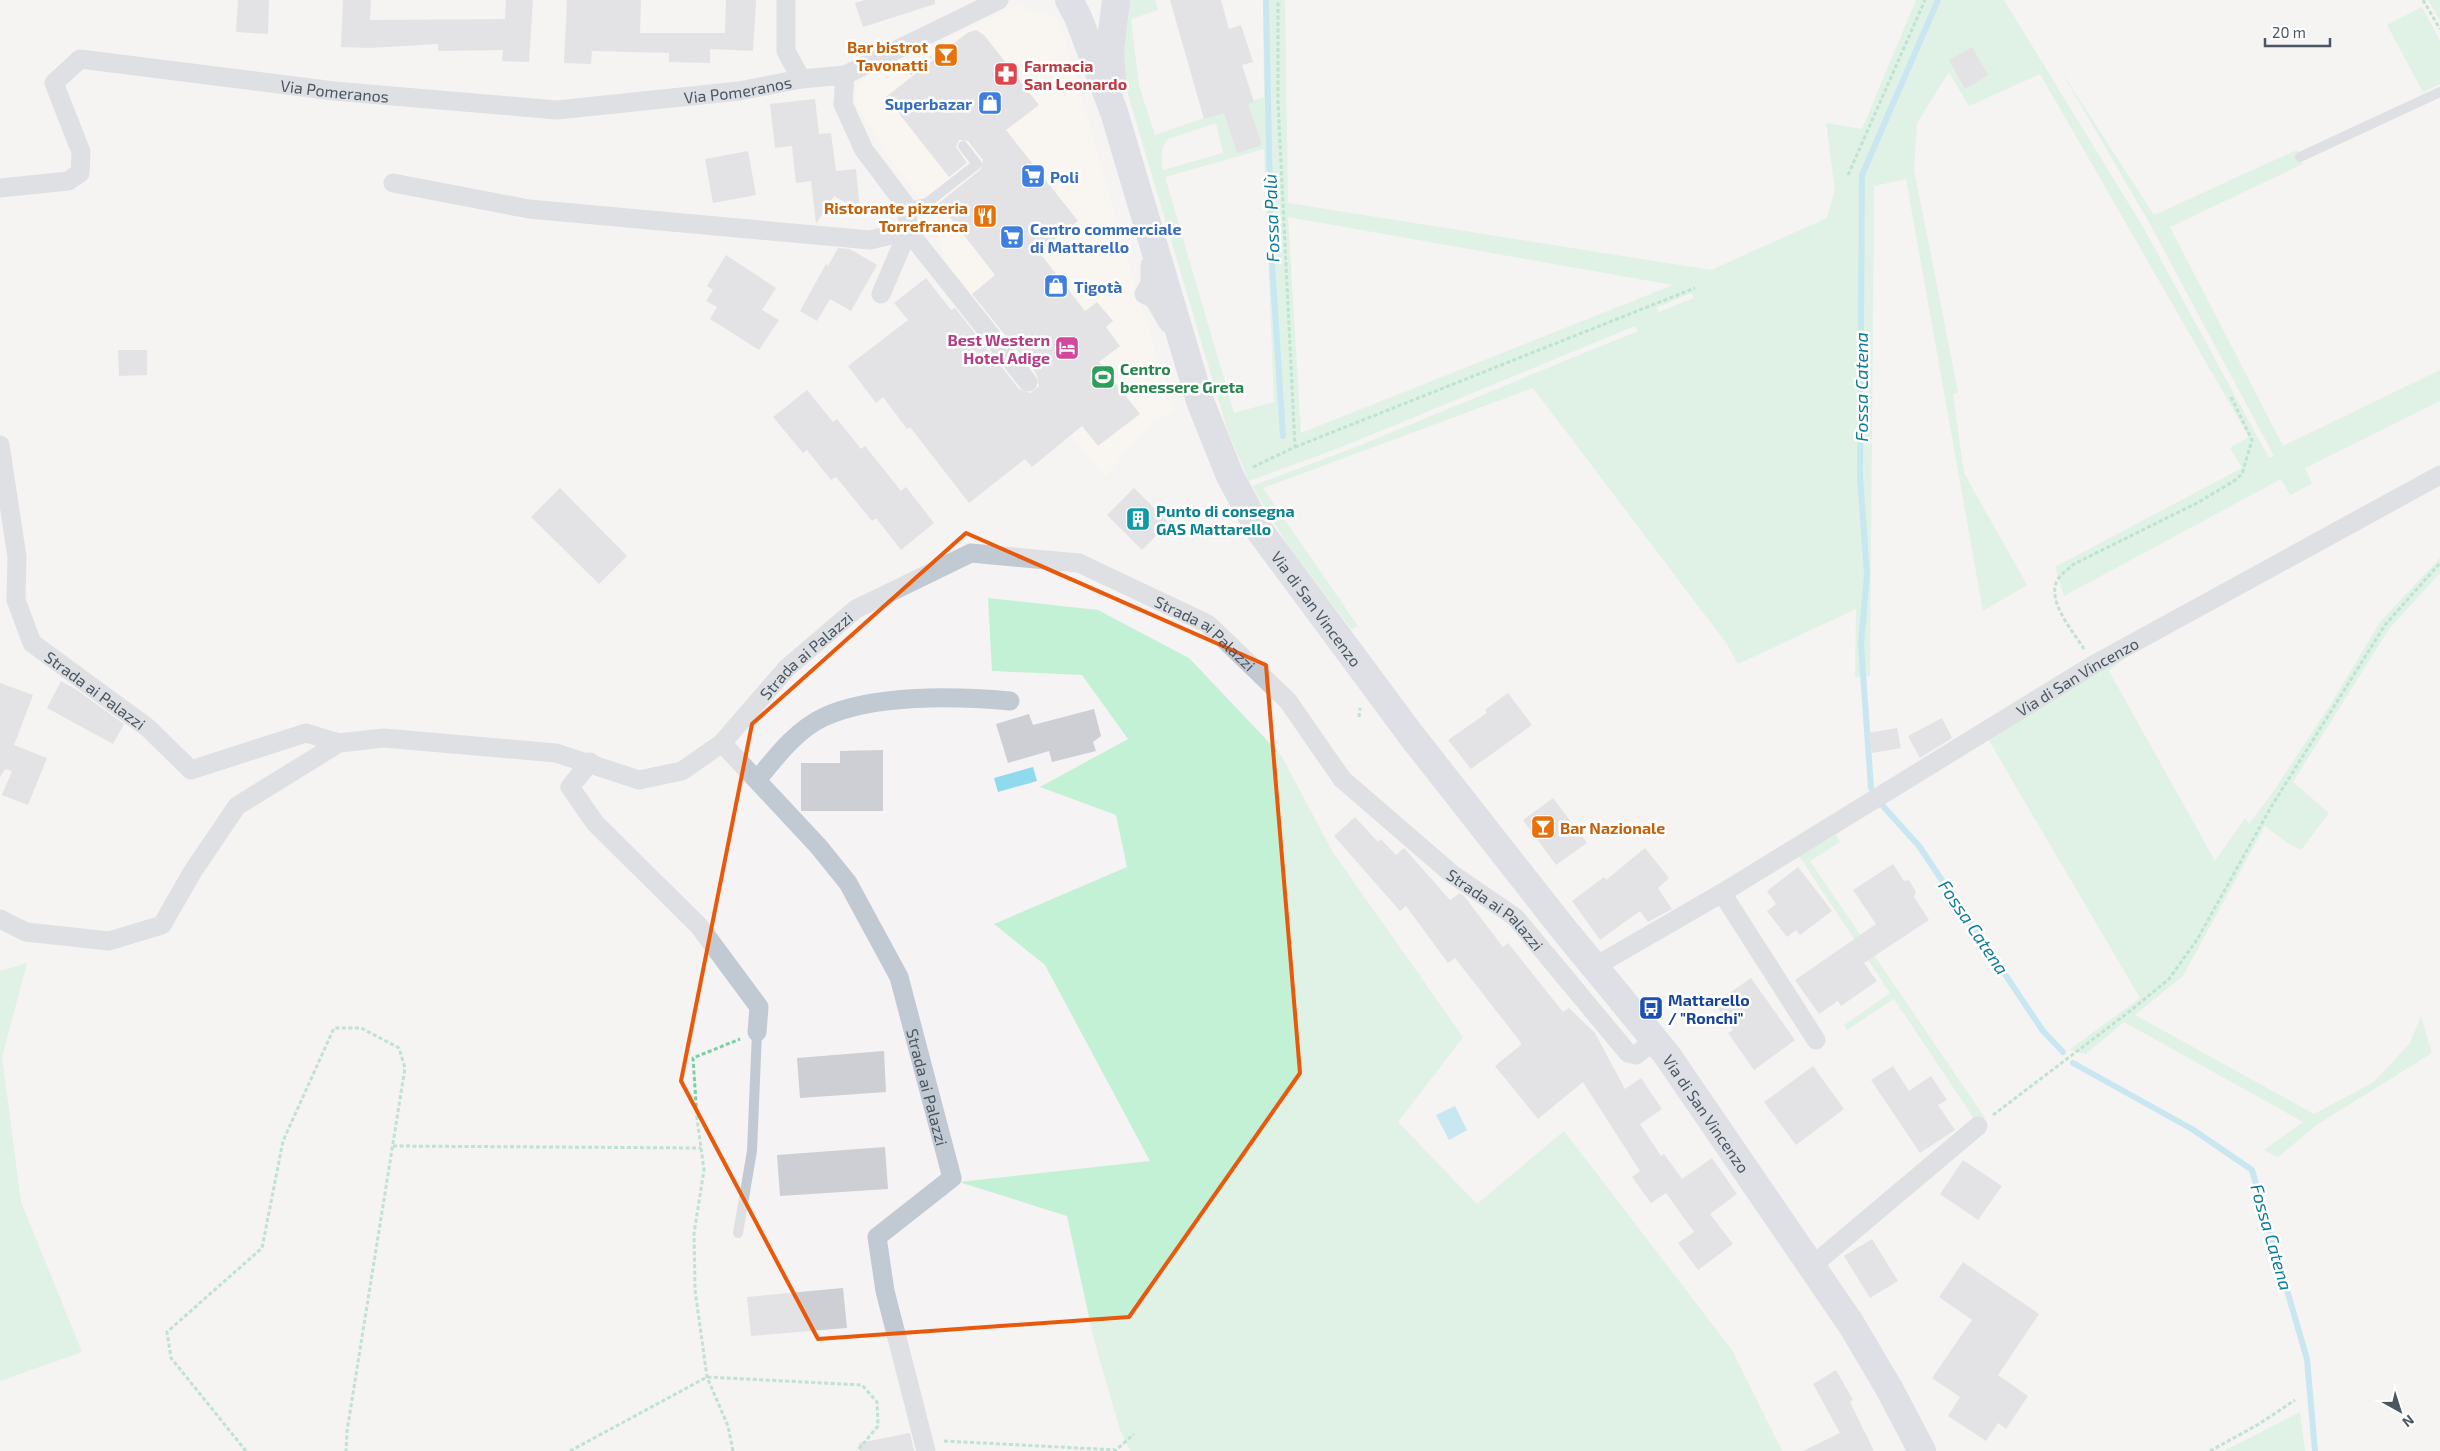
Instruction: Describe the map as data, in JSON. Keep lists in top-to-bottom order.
{
  "streets": {
    "main road": ["Via di San Vincenzo"],
    "street": ["Via Pomeranos", "Strada ai Palazzi"]
  },
  "crossings": [
    ["Via di San Vincenzo", "Strada ai Palazzi"]
  ],
  "water": ["Fossa Palù", "Fossa Catena"],
  "places": {
    "bar": ["Bar bistrot Tavonatti", "Bar Nazionale"],
    "pharmacy": ["Farmacia San Leonardo"],
    "shop": ["Superbazar", "Tigotà"],
    "supermarket": ["Poli", "Centro commerciale di Mattarello"],
    "restaurant": ["Ristorante pizzeria Torrefranca"],
    "hotel": ["Best Western Hotel Adige"],
    "sports": ["Centro benessere Greta"],
    "building": ["Punto di consegna GAS Mattarello"],
    "bus stop": ["Mattarello / \"Ronchi\""]
  },
  "scale_bar": "20 m",
  "north": "bottom right"
}
